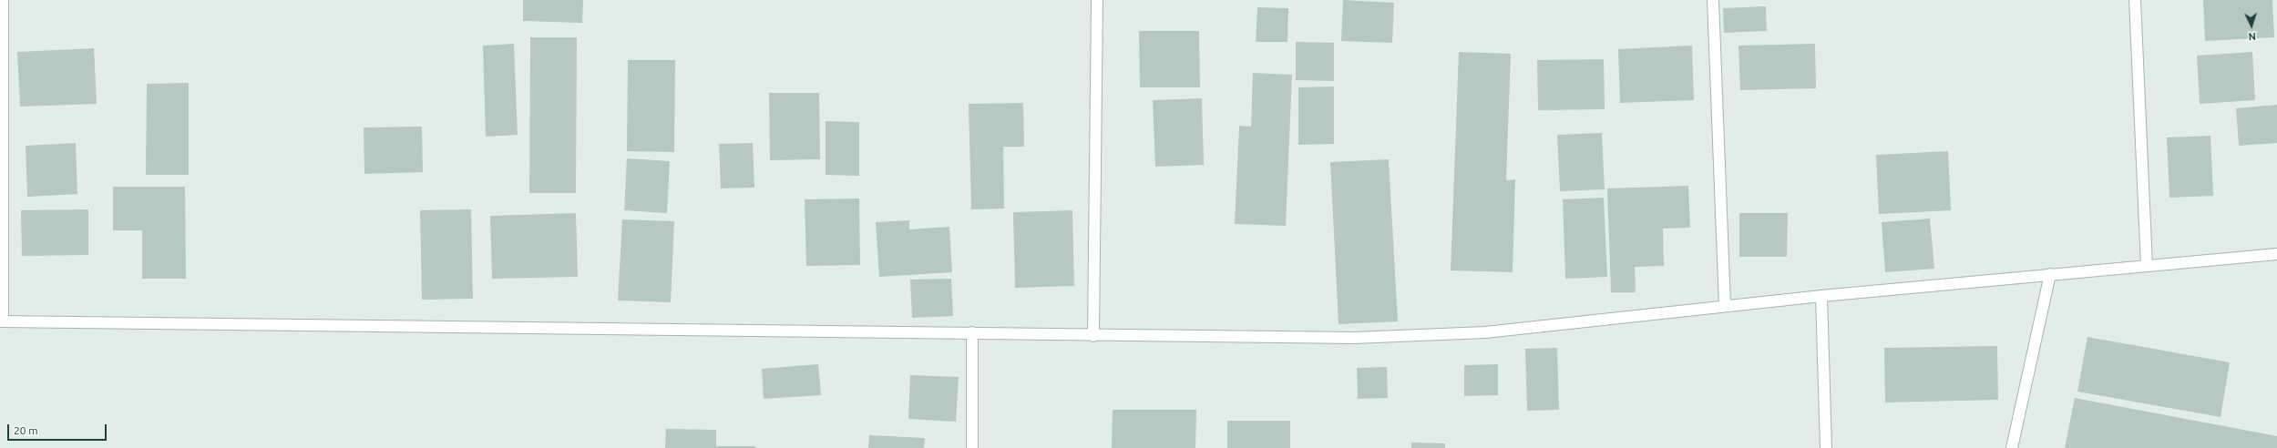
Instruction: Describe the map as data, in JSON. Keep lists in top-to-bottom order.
{
  "scale_bar": "20 m",
  "north": "bottom"
}
